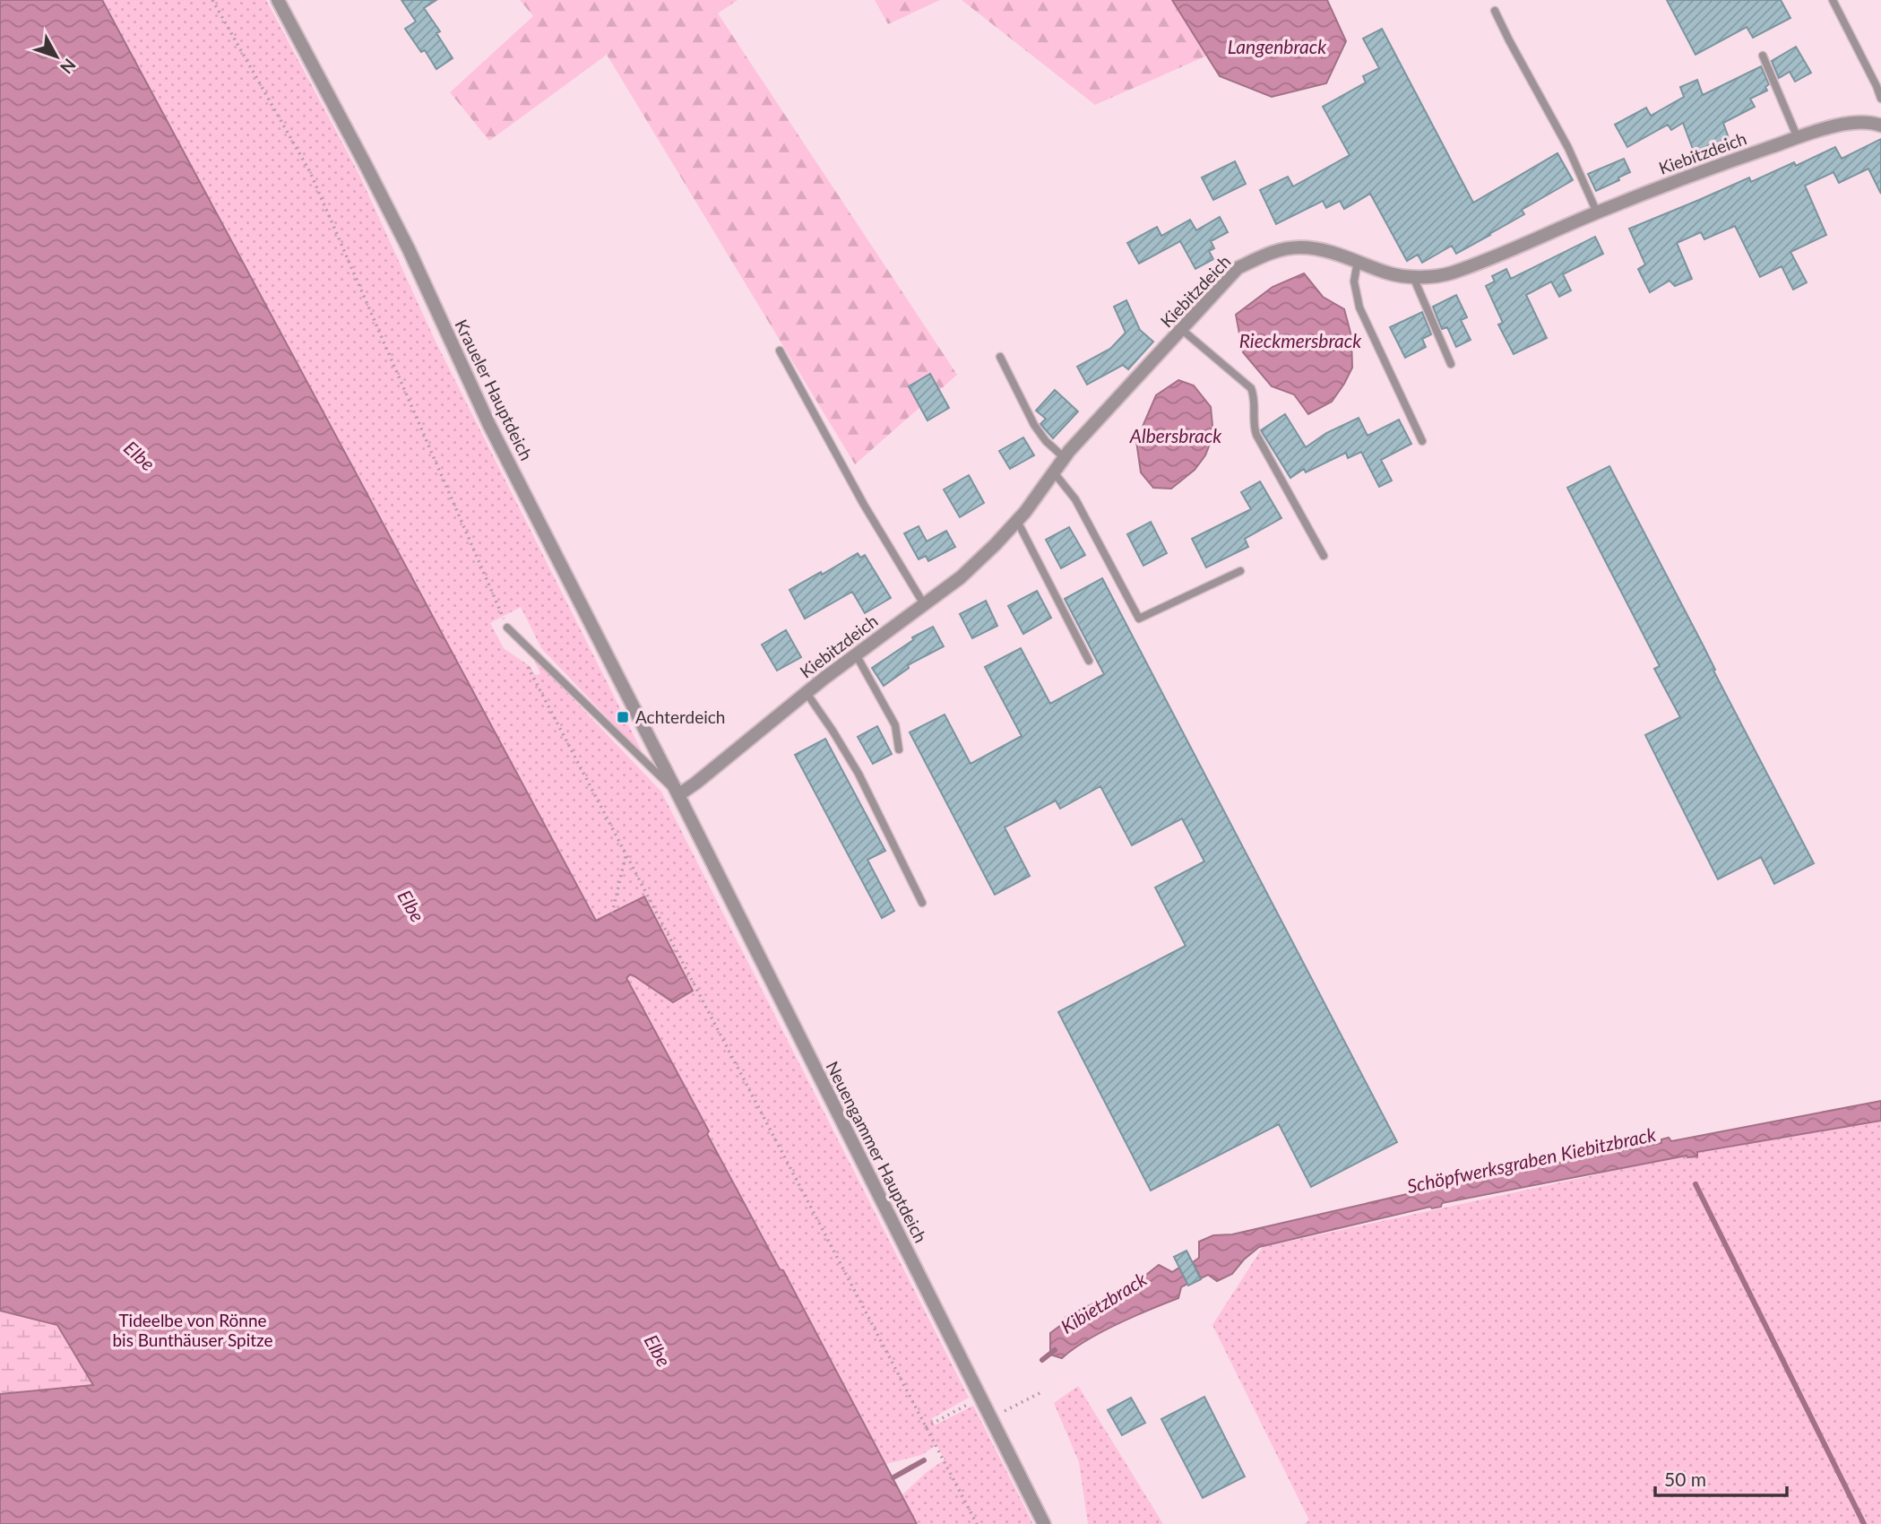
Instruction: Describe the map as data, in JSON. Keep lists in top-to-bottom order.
{
  "streets": {
    "street": ["Kiebitzdeich", "Kraueler Hauptdeich", "Neuengammer Hauptdeich"]
  },
  "crossings": [
    ["Kiebitzdeich", "Kraueler Hauptdeich"],
    ["Kiebitzdeich", "Neuengammer Hauptdeich"],
    ["Kraueler Hauptdeich", "Neuengammer Hauptdeich"]
  ],
  "water": [
    "Langenbrack",
    "Rieckmersbrack",
    "Albersbrack",
    "Elbe",
    "Schöpfwerksgraben Kiebitzbrack",
    "Kibietzbrack"
  ],
  "parks": ["Tideelbe von Rönne bis Bunthäuser Spitze"],
  "places": {
    "transit": ["Achterdeich"]
  },
  "scale_bar": "50 m",
  "north": "bottom right"
}
